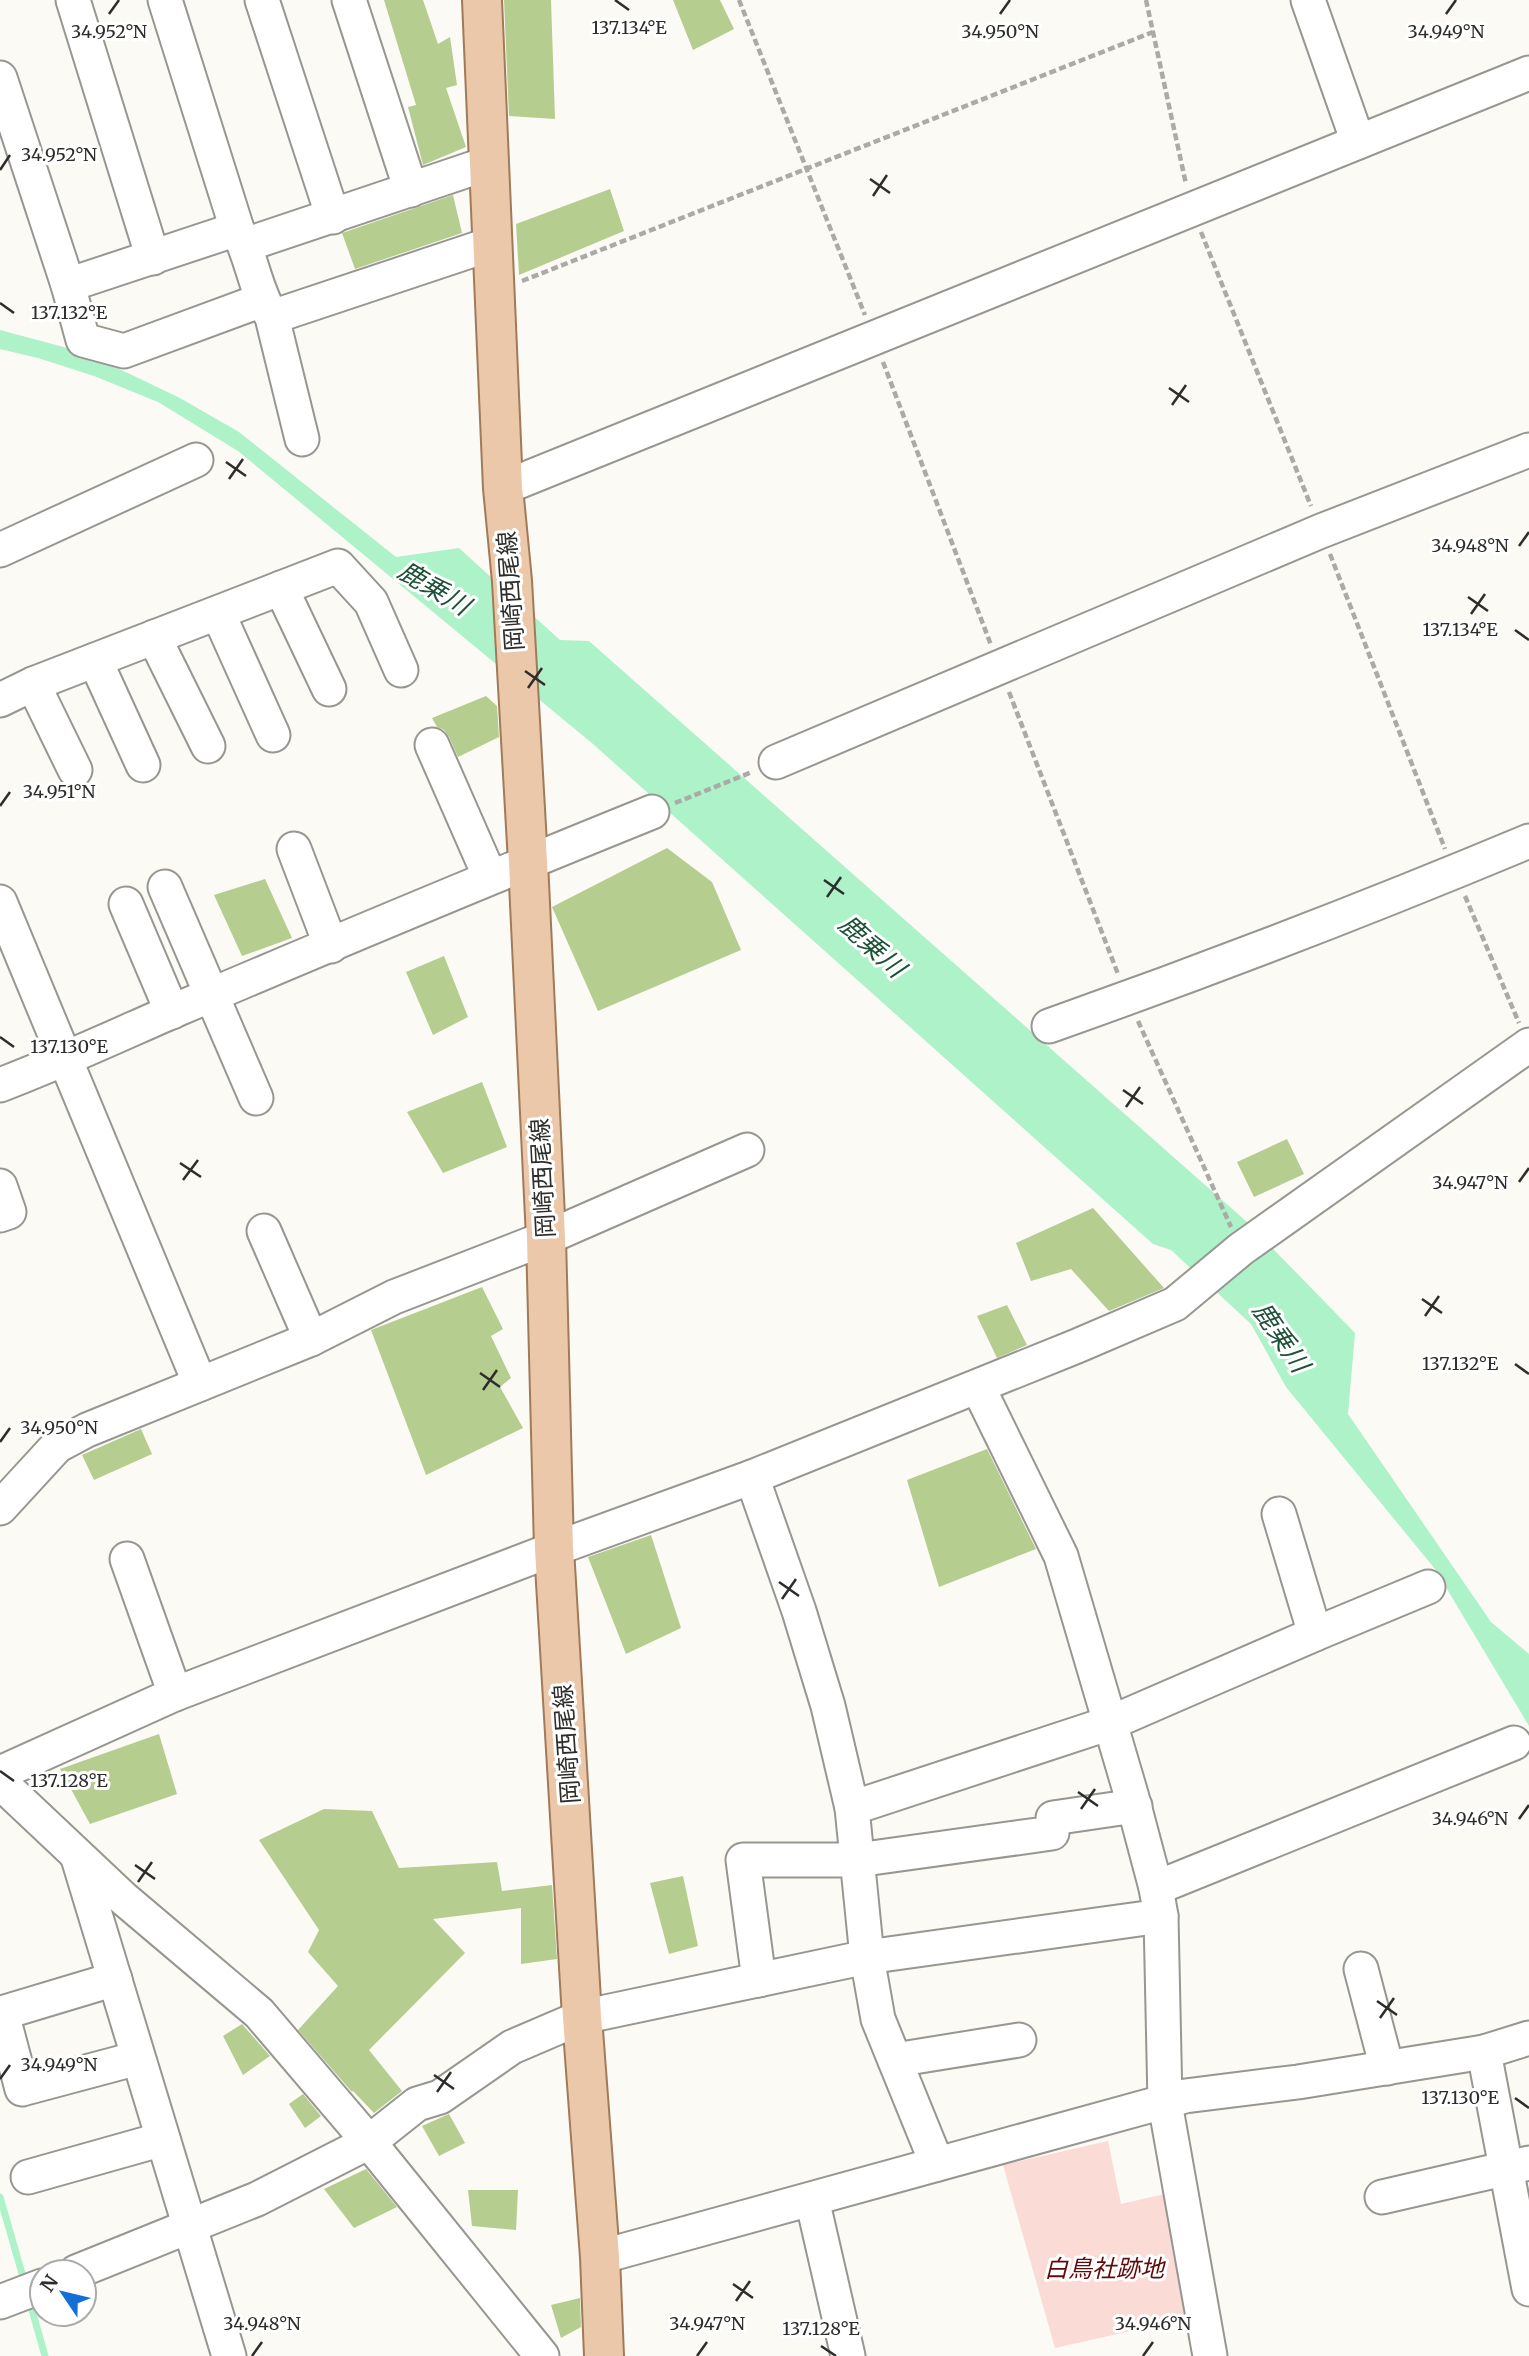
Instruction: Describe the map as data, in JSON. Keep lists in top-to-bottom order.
{
  "streets": {
    "main road": ["岡崎西尾線"]
  },
  "water": ["鹿乗川"],
  "parks": ["白鳥社跡地"],
  "north": "top left",
  "coordinates": [
    "137.134°E",
    "34.952°N",
    "34.950°N",
    "34.949°N",
    "137.132°E",
    "34.948°N",
    "34.951°N",
    "137.130°E",
    "34.947°N",
    "137.128°E",
    "34.946°N"
  ]
}
